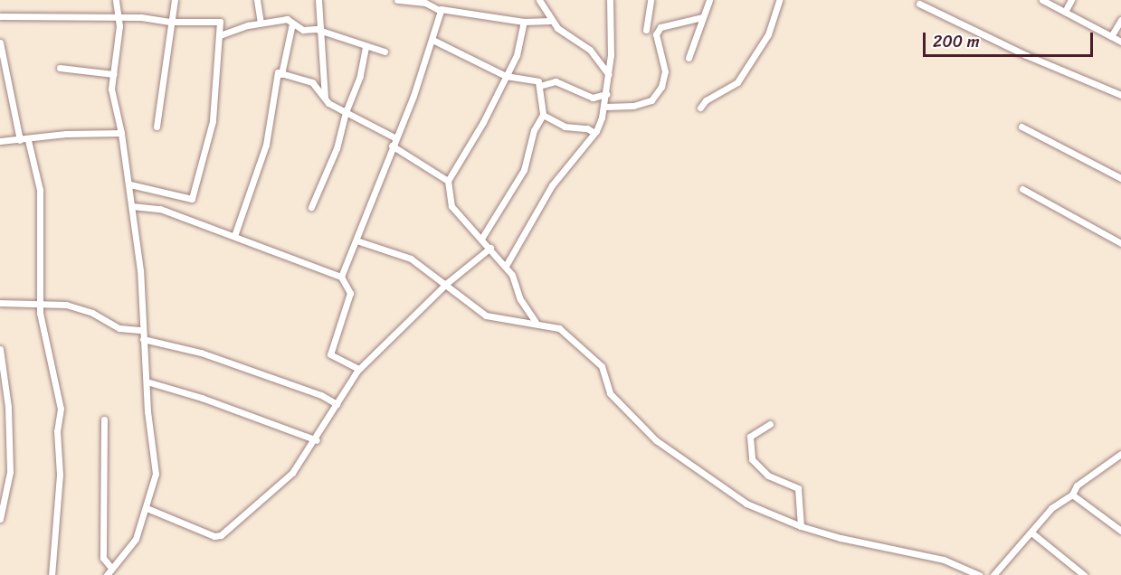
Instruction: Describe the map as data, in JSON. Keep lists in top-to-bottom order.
{
  "scale_bar": "200 m"
}
